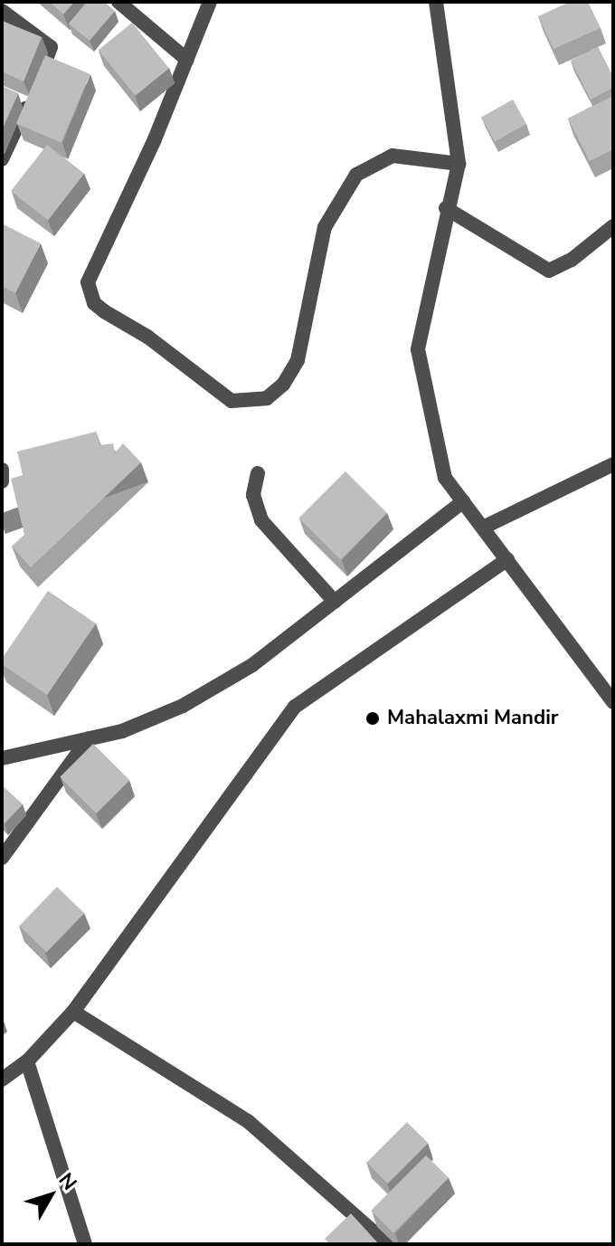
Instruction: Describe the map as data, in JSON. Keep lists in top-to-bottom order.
{
  "places": ["Mahalaxmi Mandir"],
  "north": "top right"
}
